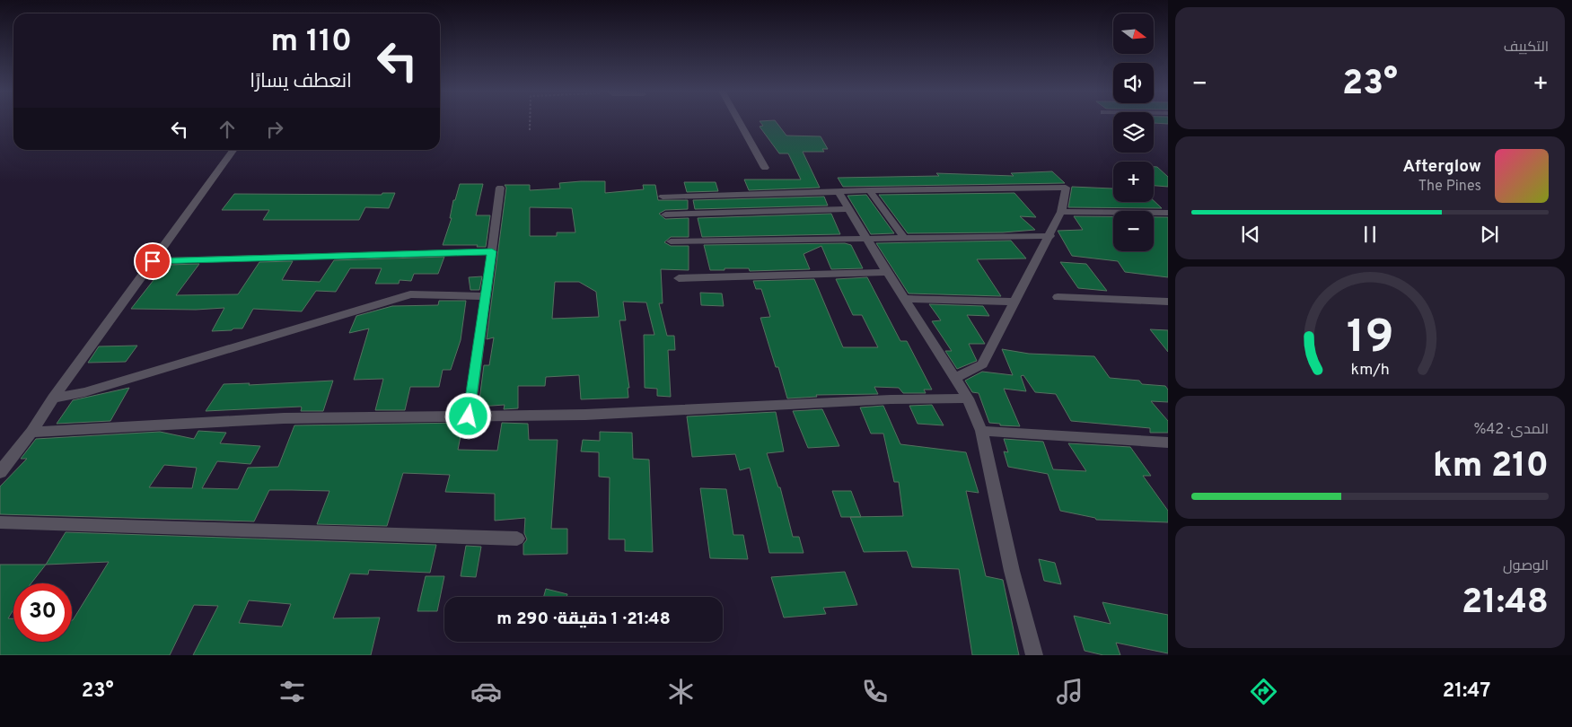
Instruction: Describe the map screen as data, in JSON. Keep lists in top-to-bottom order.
{
  "north": "right",
  "page": {
    "tile": [
      "التكييف",
      ["المدى · 42%", "210 km"],
      ["الوصول", "21:48"]
    ],
    "map_buttons": ["+", "−"],
    "turn": ["110 m", "انعطف يسارًا"],
    "heat": ["−", "23°", "+"],
    "song": ["Afterglow", "The Pines"],
    "limit": "30",
    "trip": "21:48 · 1 دقيقة · 290 m",
    "tabs": ["21:47", "23°"],
    "gauge": ["19", "km/h"]
  }
}
